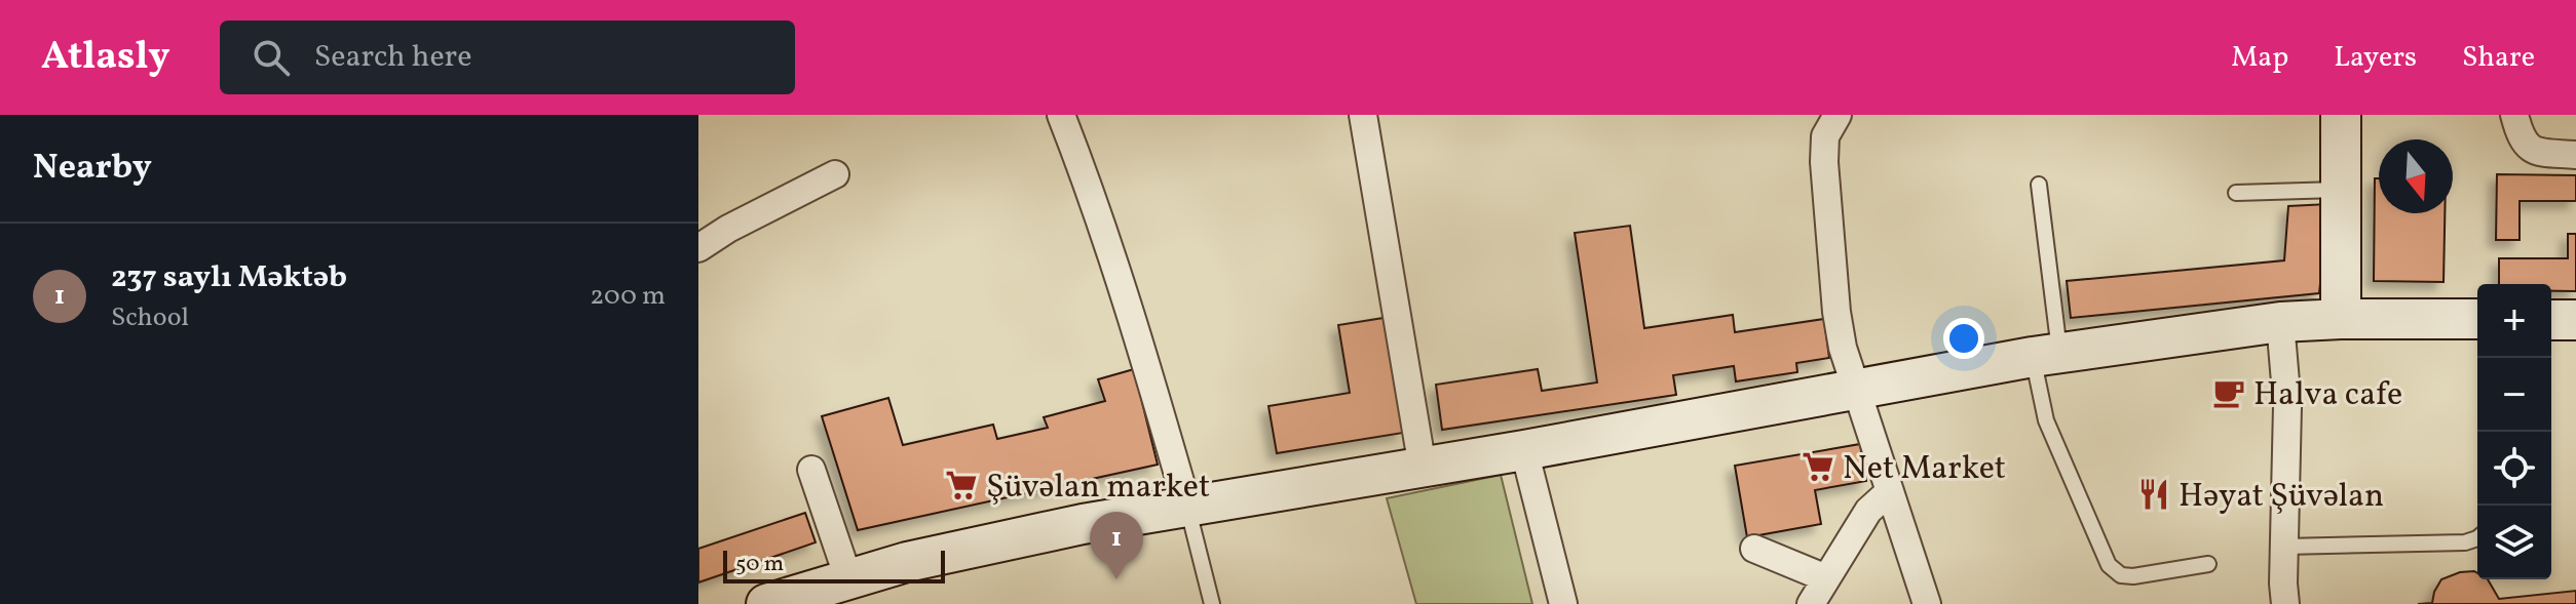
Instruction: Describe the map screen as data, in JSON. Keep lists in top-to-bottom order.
{
  "places": {
    "cafe": ["Halva cafe"],
    "supermarket": ["Net Market", "Şüvəlan market"],
    "restaurant": ["Həyat Şüvəlan"]
  },
  "scale_bar": "50 m",
  "north": "bottom",
  "page": {
    "header": "Atlasly",
    "search": "Search here",
    "nav": ["Map", "Layers", "Share"],
    "heading": "Nearby",
    "list": [
      {
        "mark": "1",
        "name": "237 saylı Məktəb",
        "note": "School",
        "value": "200 m"
      }
    ],
    "map_buttons": ["+", "−"],
    "pins": "1",
    "scale": "50 m"
  }
}
